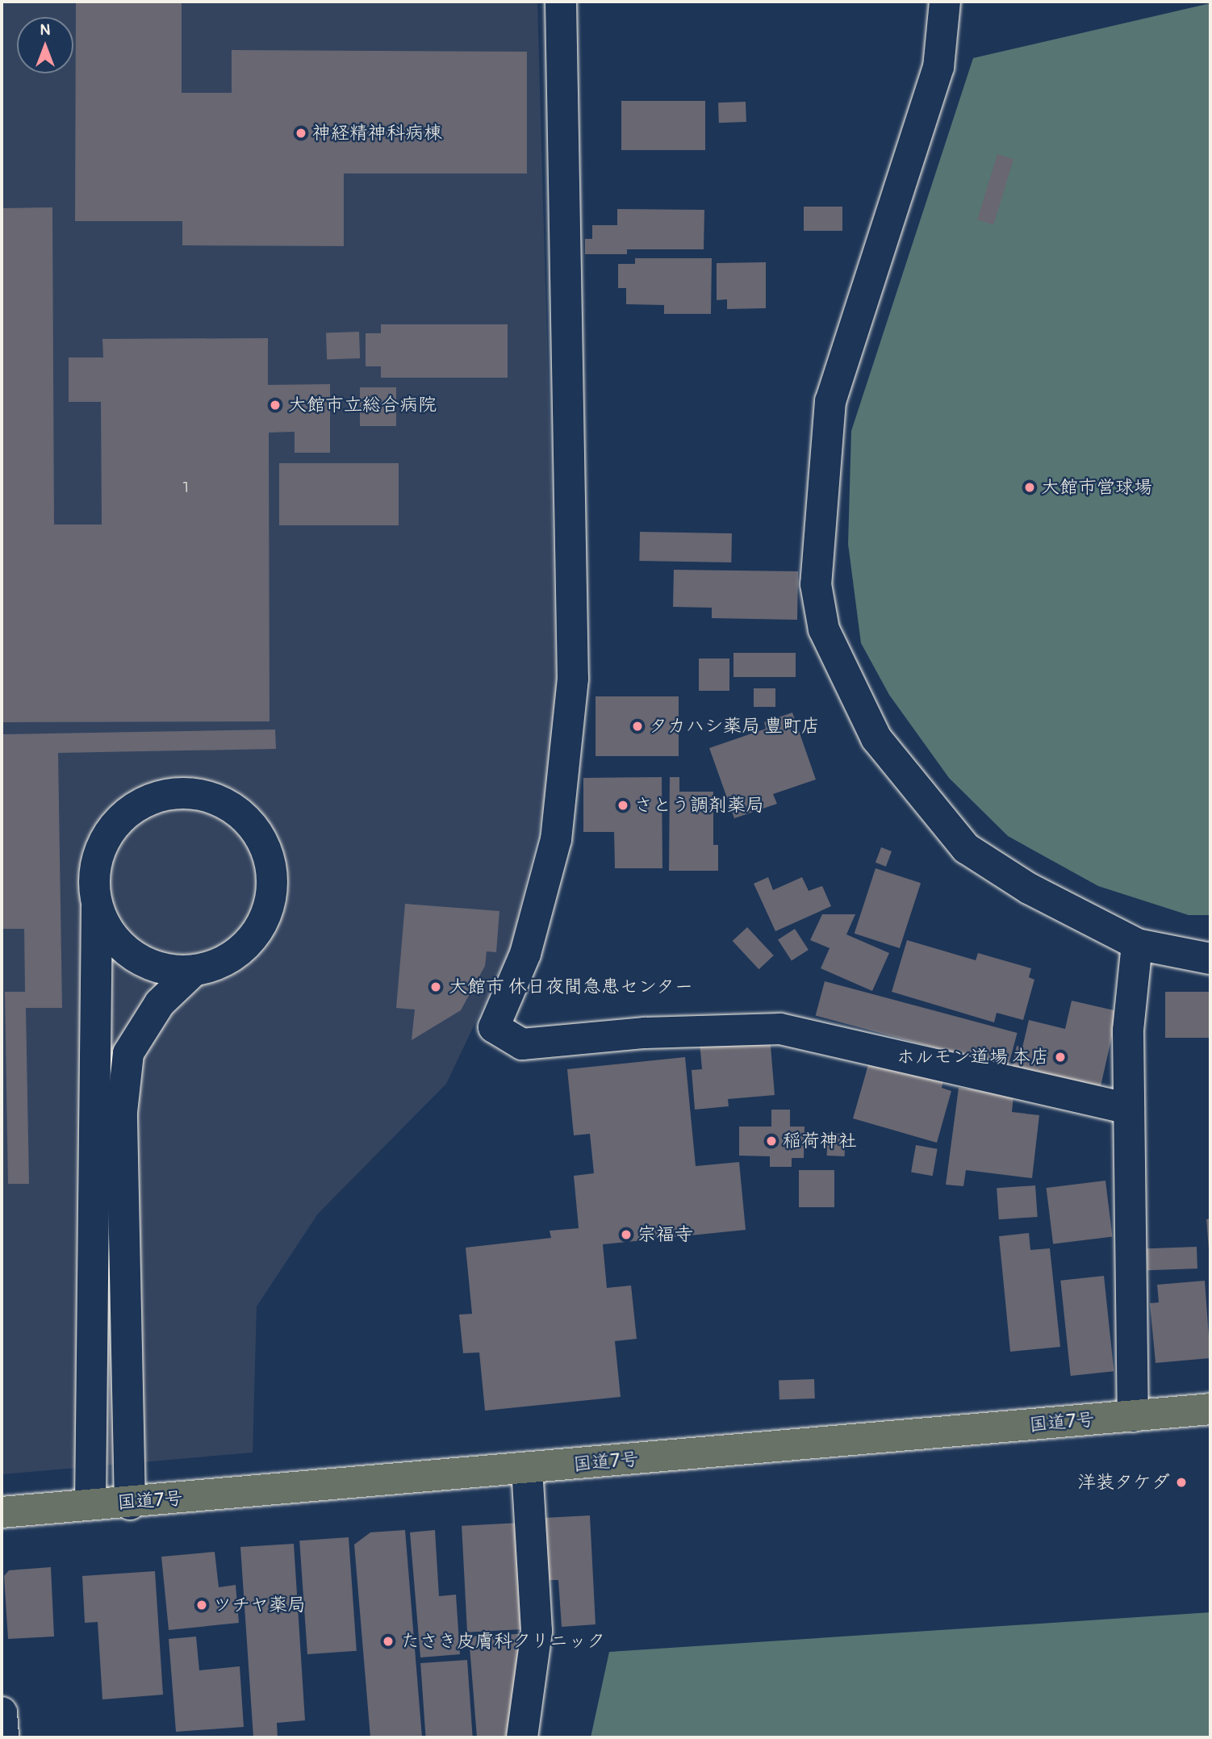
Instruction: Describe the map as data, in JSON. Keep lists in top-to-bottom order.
{
  "streets": {
    "highway": ["国道7号"]
  },
  "places": [
    "神経精神科病棟",
    "大館市立総合病院",
    "大館市営球場",
    "タカハシ薬局 豊町店",
    "さとう調剤薬局",
    "大館市 休日夜間急患センター",
    "ホルモン道場 本店",
    "稲荷神社",
    "宗福寺",
    "洋装タケダ",
    "ツチヤ薬局",
    "たさき皮膚科クリニック"
  ],
  "house_numbers": ["1"],
  "north": "top"
}
